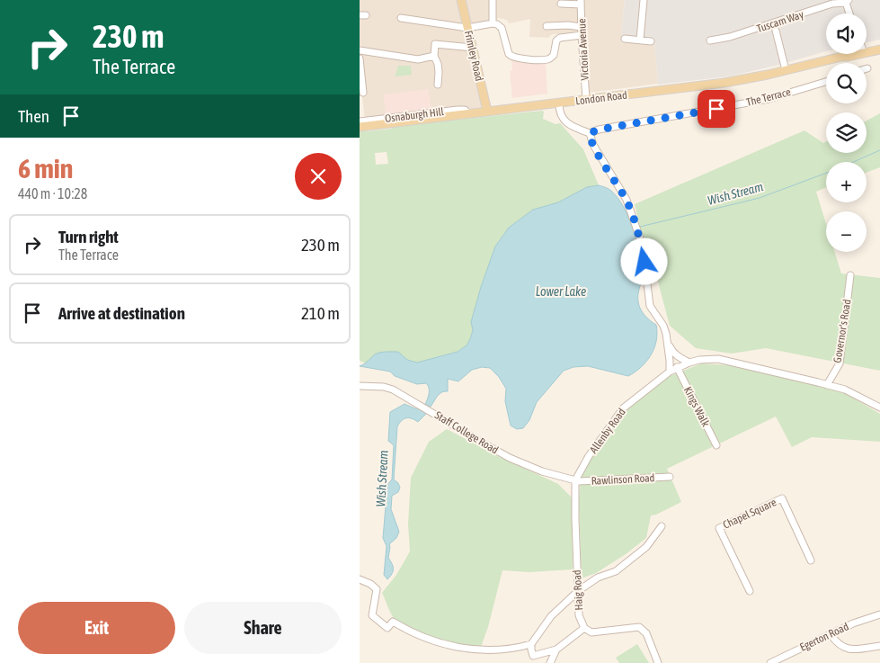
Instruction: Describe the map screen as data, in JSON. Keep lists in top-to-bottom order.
{
  "streets": {
    "main road": ["Frimley Road", "London Road"],
    "street": [
      "Tuscam Way",
      "Victoria Avenue",
      "The Terrace",
      "Osnaburgh Hill",
      "Governor's Road",
      "Kings Walk",
      "Allenby Road",
      "Staff College Road",
      "Rawlinson Road",
      "Chapel Square",
      "Haig Road",
      "Egerton Road"
    ]
  },
  "crossings": [
    ["Victoria Avenue", "London Road"],
    ["Frimley Road", "London Road"],
    ["London Road", "Osnaburgh Hill"],
    ["Allenby Road", "Staff College Road"],
    ["Allenby Road", "Rawlinson Road"],
    ["Allenby Road", "Haig Road"],
    ["Staff College Road", "Rawlinson Road"],
    ["Staff College Road", "Haig Road"],
    ["Rawlinson Road", "Haig Road"]
  ],
  "water": ["Wish Stream", "Lower Lake"],
  "page": {
    "turn": ["230 m", "The Terrace"],
    "map_buttons": ["+", "−"],
    "then": "Then",
    "heading": ["6 min", "440 m · 10:28"],
    "list": [
      {
        "name": "Turn right",
        "note": "The Terrace",
        "value": "230 m"
      },
      {
        "name": "Arrive at destination",
        "value": "210 m"
      }
    ],
    "buttons": ["Exit", "Share"]
  }
}
